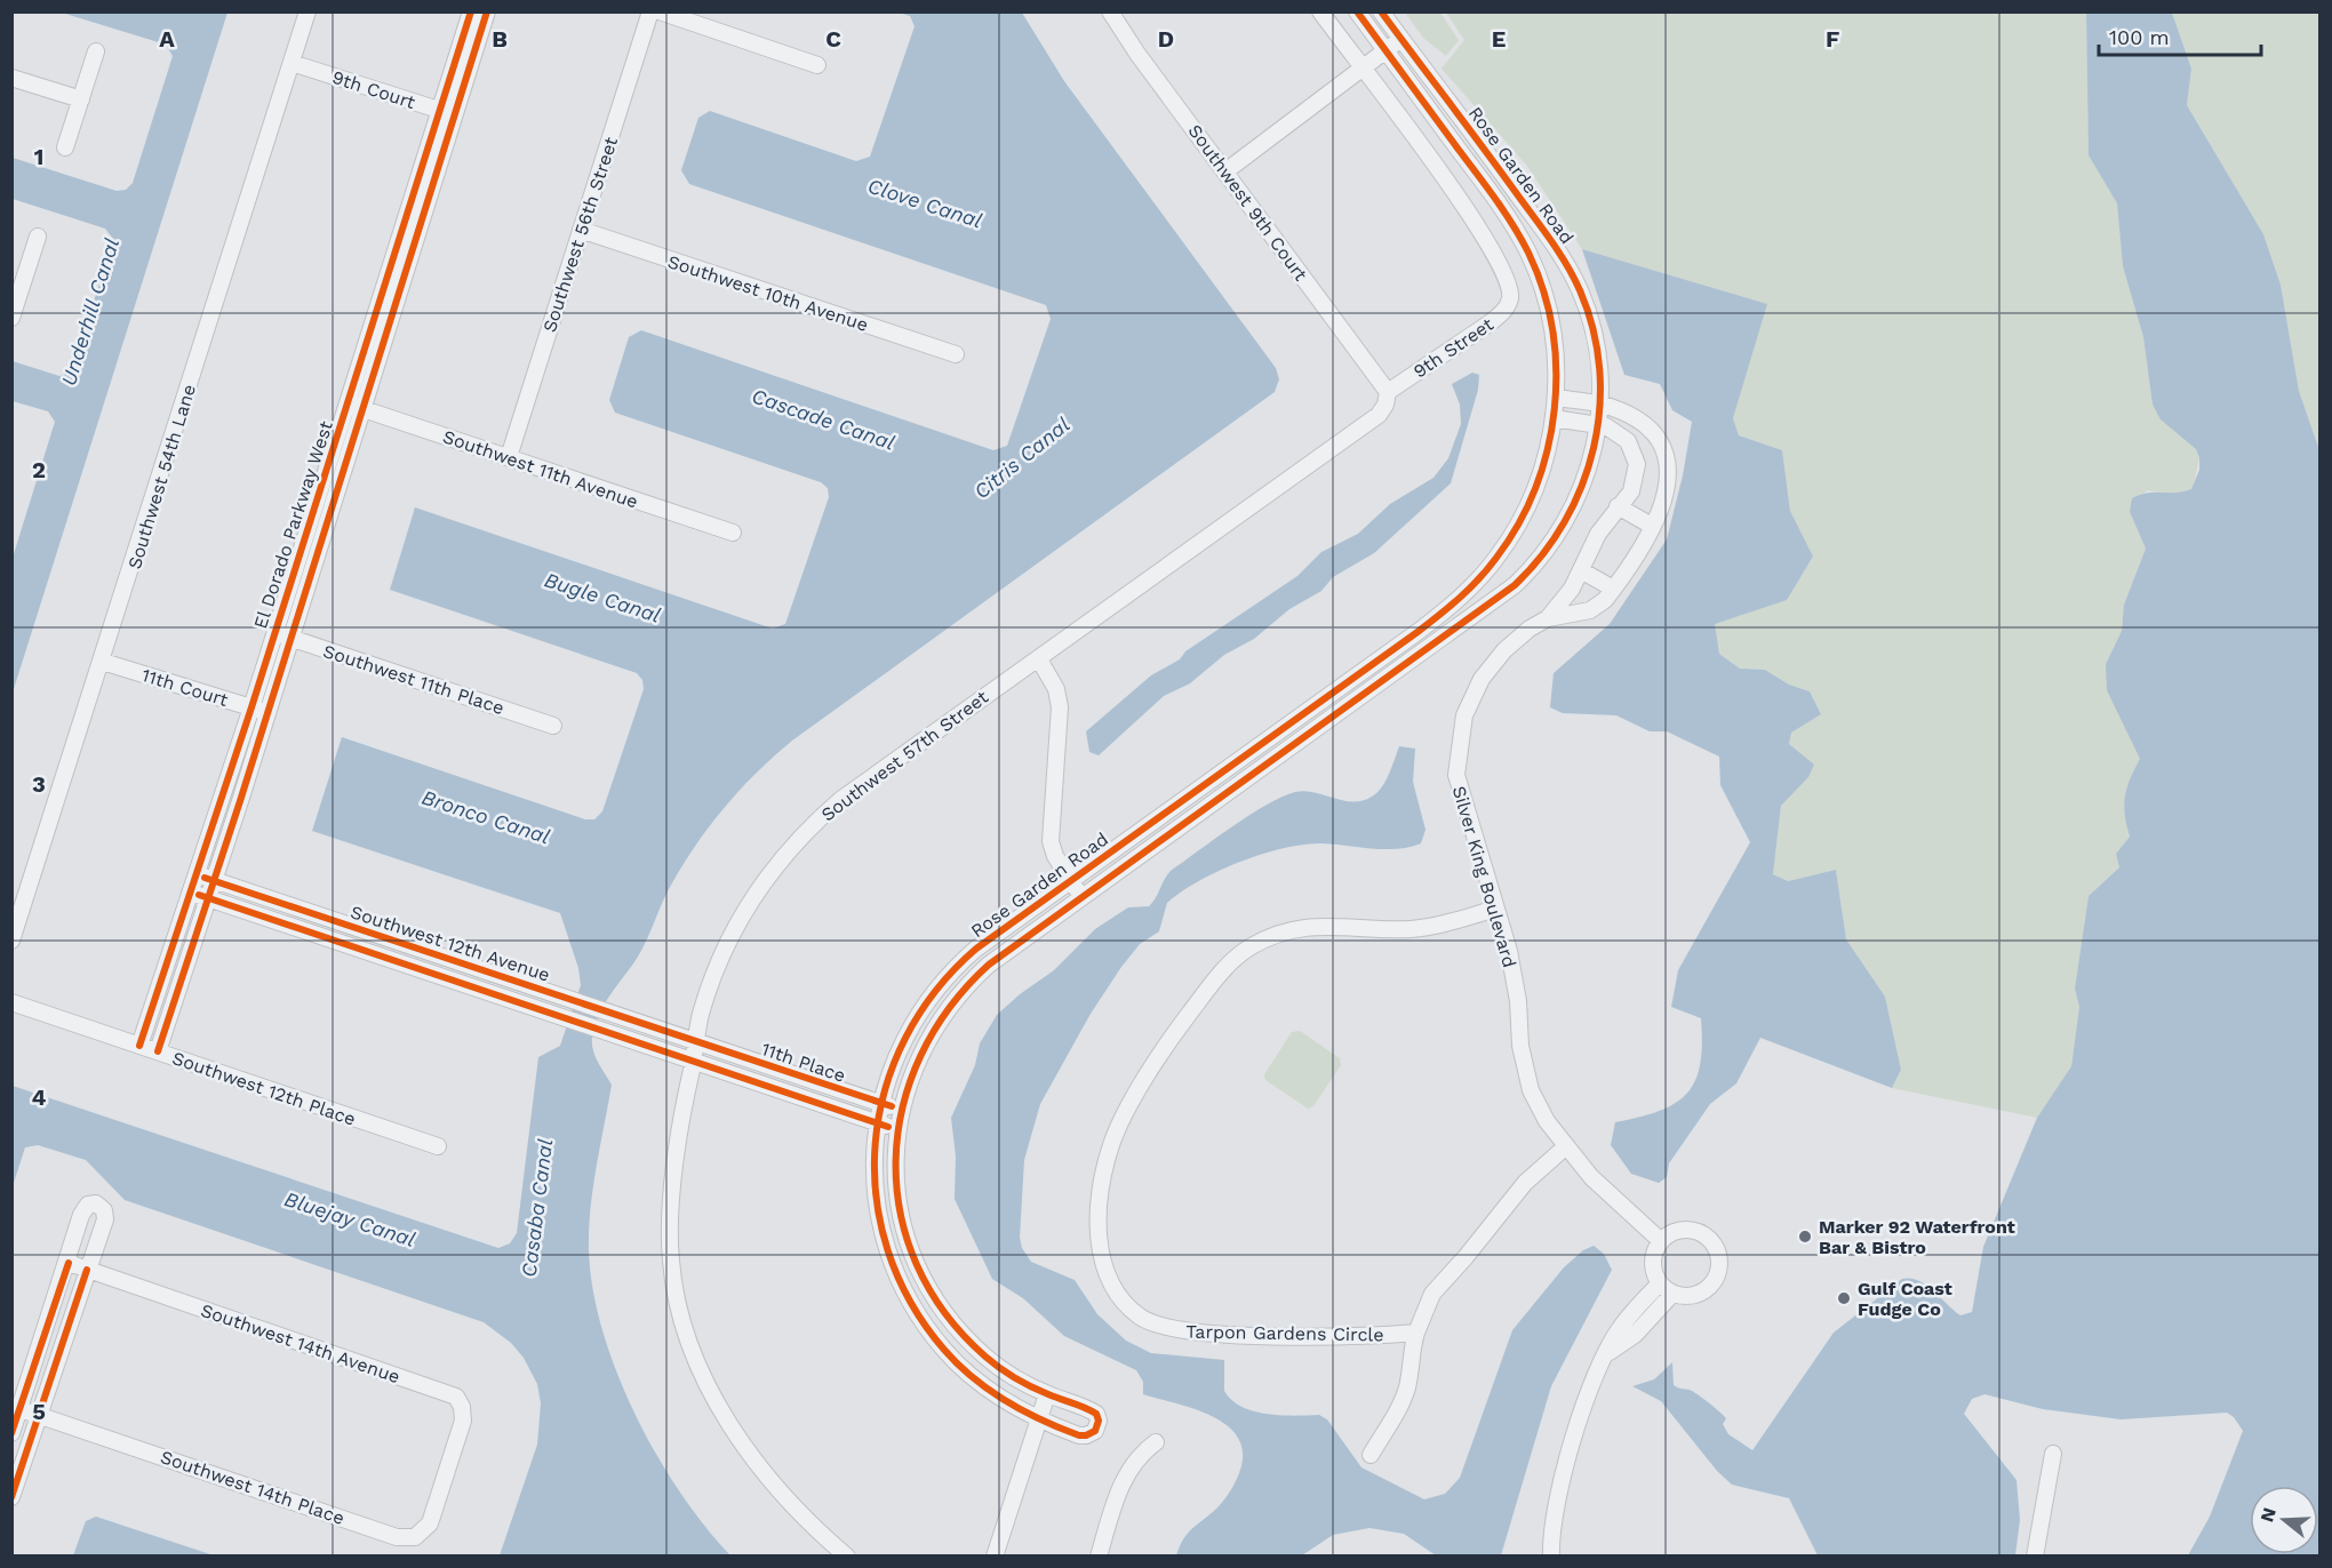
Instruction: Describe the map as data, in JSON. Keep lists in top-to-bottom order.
{
  "streets": {
    "street": [
      "9th Court",
      "Rose Garden Road",
      "Southwest 9th Court",
      "Southwest 56th Street",
      "Southwest 10th Avenue",
      "9th Street",
      "Southwest 11th Avenue",
      "Southwest 54th Lane",
      "El Dorado Parkway West",
      "Southwest 11th Place",
      "11th Court",
      "Southwest 57th Street",
      "Silver King Boulevard",
      "Southwest 12th Avenue",
      "11th Place",
      "Southwest 12th Place",
      "Tarpon Gardens Circle",
      "Southwest 14th Avenue",
      "Southwest 14th Place"
    ]
  },
  "crossings": [
    ["9th Court", "Southwest 54th Lane"],
    ["9th Court", "El Dorado Parkway West"],
    ["Rose Garden Road", "11th Place"],
    ["Southwest 9th Court", "9th Street"],
    ["Southwest 9th Court", "Southwest 57th Street"],
    ["Southwest 56th Street", "Southwest 10th Avenue"],
    ["Southwest 56th Street", "Southwest 11th Avenue"],
    ["9th Street", "Southwest 57th Street"],
    ["Southwest 11th Avenue", "El Dorado Parkway West"],
    ["Southwest 54th Lane", "11th Court"],
    ["El Dorado Parkway West", "Southwest 11th Place"],
    ["El Dorado Parkway West", "11th Court"],
    ["El Dorado Parkway West", "Southwest 12th Avenue"],
    ["El Dorado Parkway West", "Southwest 12th Place"],
    ["Southwest 57th Street", "Southwest 12th Avenue"],
    ["Southwest 57th Street", "11th Place"],
    ["Silver King Boulevard", "Tarpon Gardens Circle"],
    ["Southwest 12th Avenue", "11th Place"],
    ["Southwest 14th Avenue", "Southwest 14th Place"]
  ],
  "water": [
    "Clove Canal",
    "Underhill Canal",
    "Cascade Canal",
    "Citris Canal",
    "Bugle Canal",
    "Bronco Canal",
    "Casaba Canal",
    "Bluejay Canal"
  ],
  "places": ["Marker 92 Waterfront Bar & Bistro", "Gulf Coast Fudge Co"],
  "scale_bar": "100 m",
  "north": "left",
  "grid": {
    "columns": [
      "A",
      "B",
      "C",
      "D",
      "E",
      "F"
    ],
    "rows": [
      "1",
      "2",
      "3",
      "4",
      "5"
    ]
  }
}
